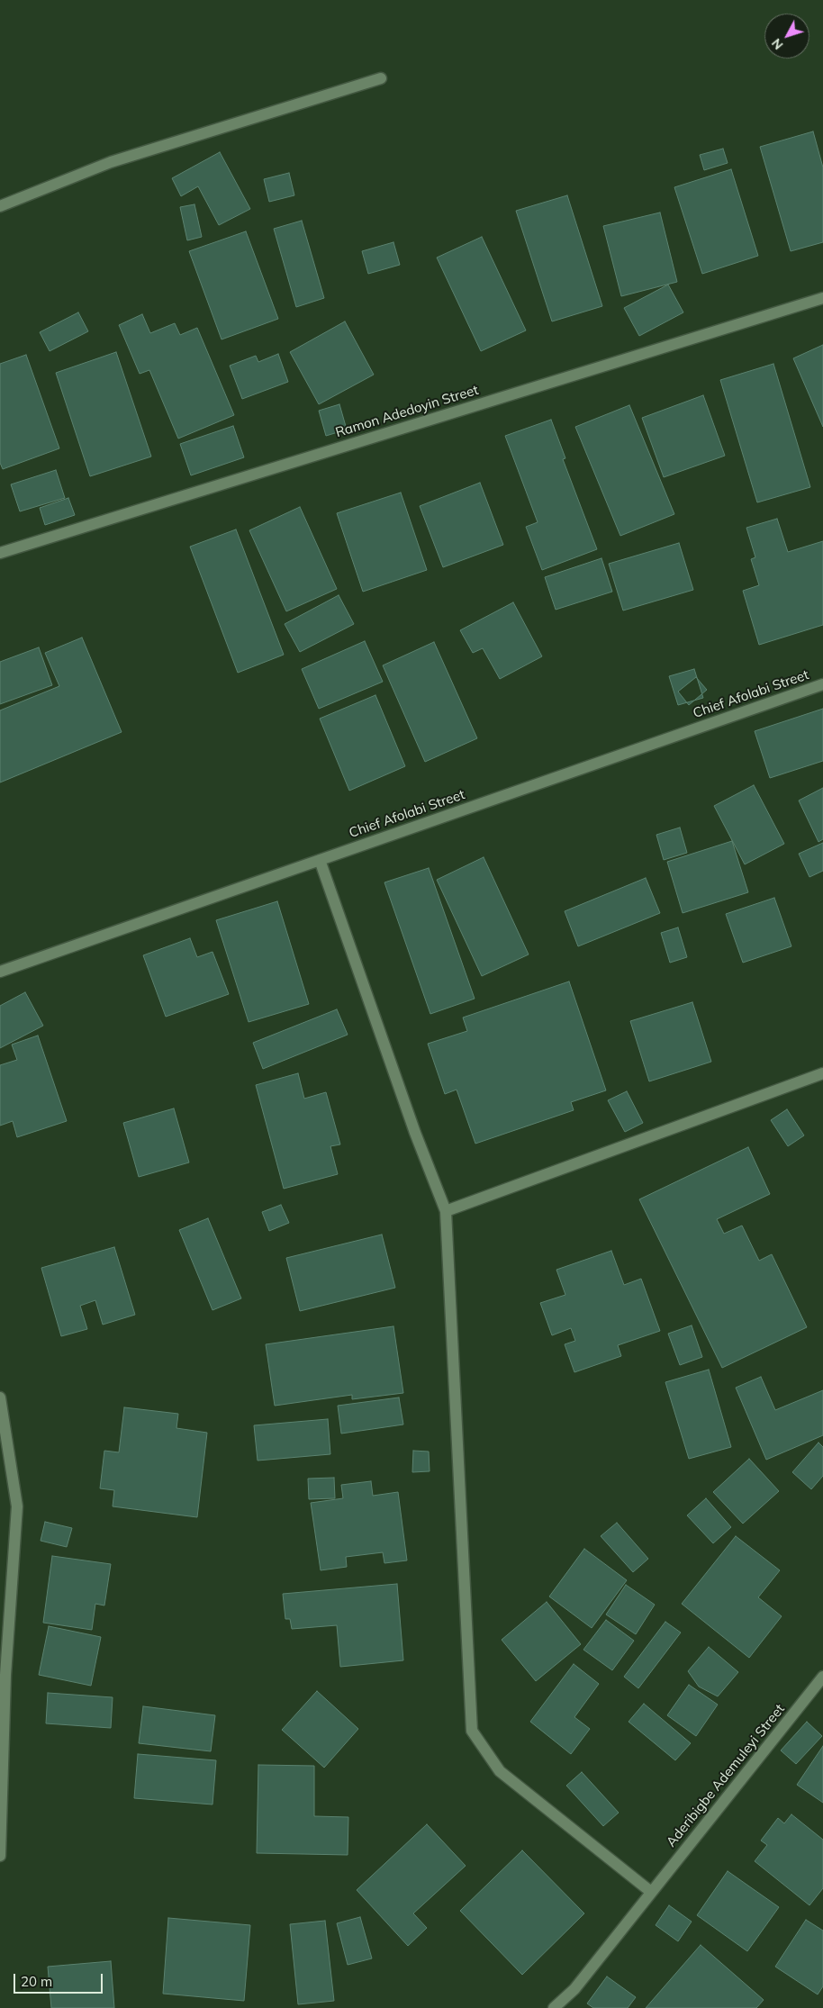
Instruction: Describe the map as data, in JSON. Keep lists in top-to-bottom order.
{
  "streets": {
    "street": ["Ramon Adedoyin Street", "Chief Afolabi Street", "Aderibigbe Ademuleyi Street"]
  },
  "scale_bar": "20 m",
  "north": "bottom left"
}
